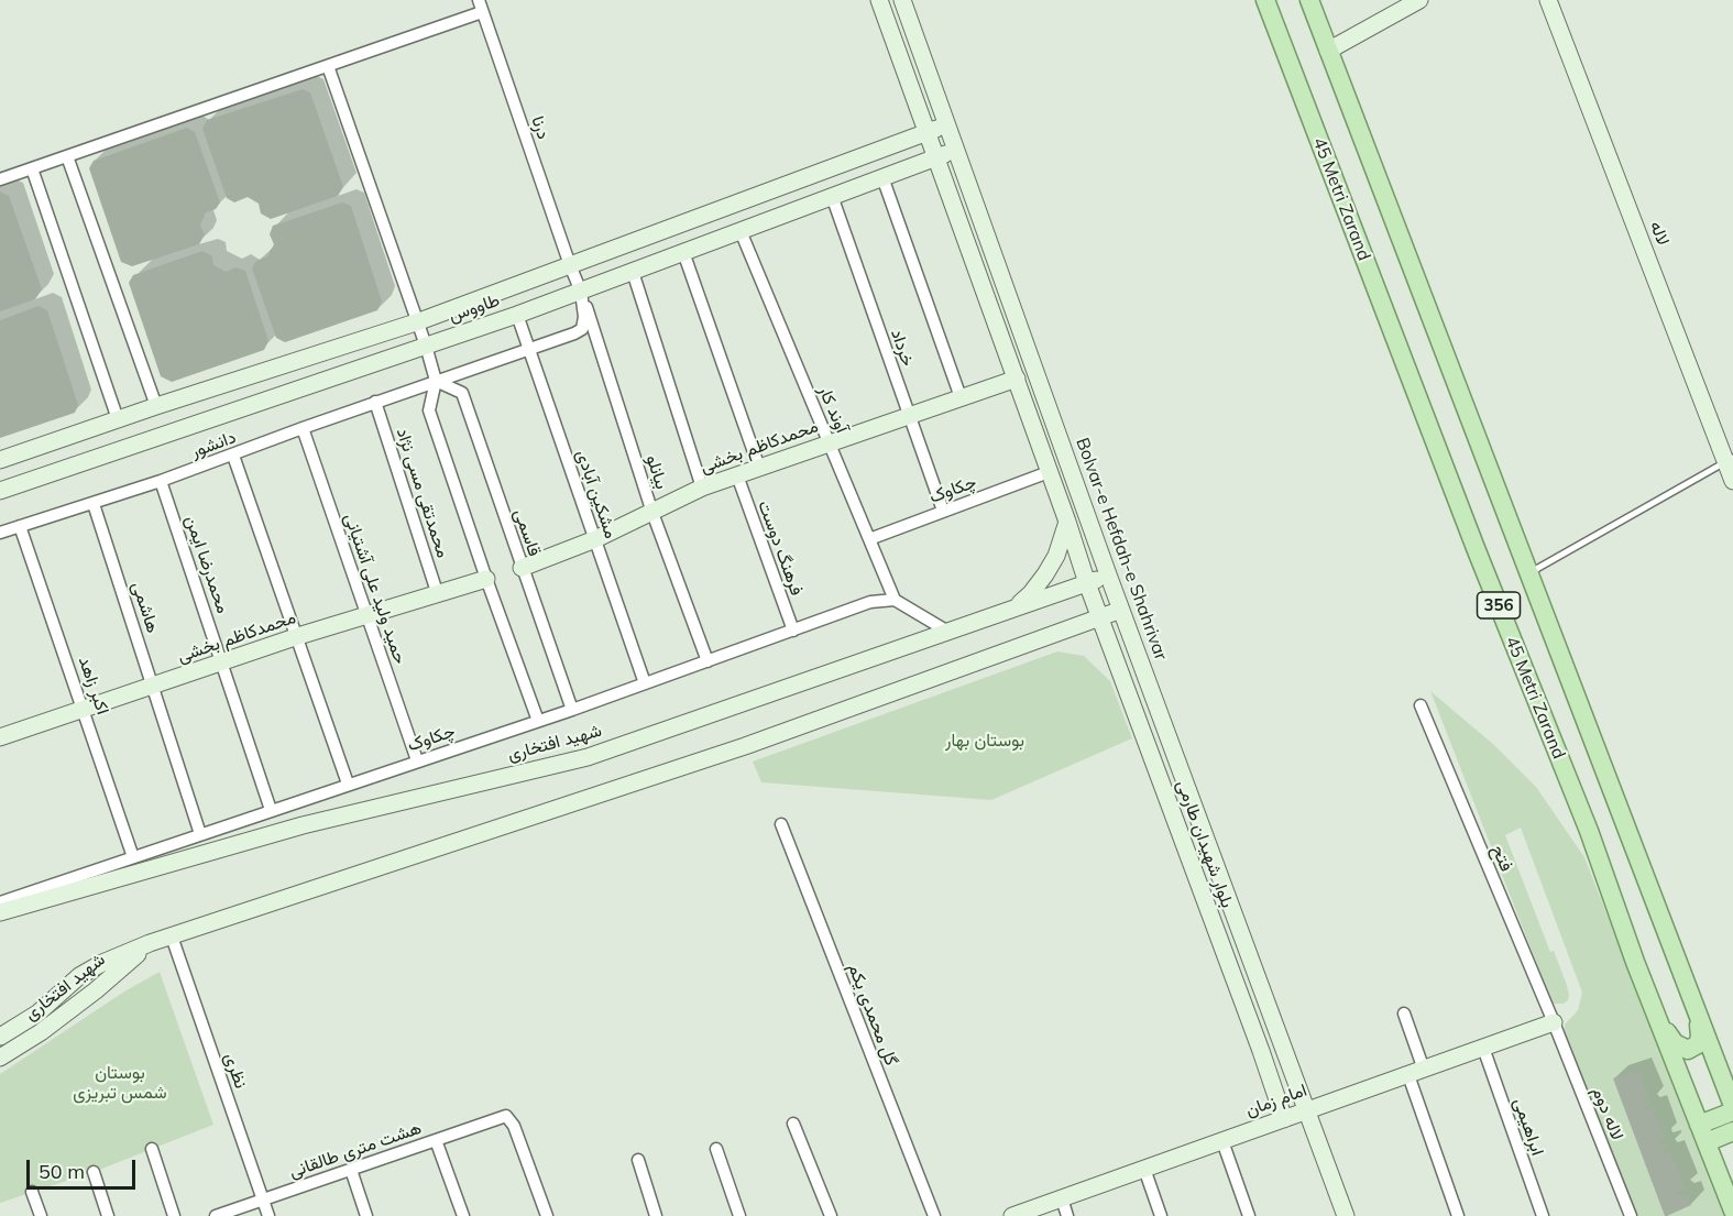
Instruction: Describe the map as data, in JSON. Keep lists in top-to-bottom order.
{
  "streets": {
    "main road": [
      "45 Metri Zarand",
      "لاله",
      "طاووس",
      "محمدکاظم بخشی",
      "Bolvar-e Hefdah-e Shahrivar",
      "356",
      "شهید افتخاری",
      "بلوار شهیدان طارمی",
      "امام زمان"
    ],
    "street": [
      "درنا",
      "خرداد",
      "آوند کار",
      "دانشور",
      "بیانلو",
      "چکاوک",
      "محمدتقی مسی نژاد",
      "مشکین آبادی",
      "قاسمی",
      "فرهنگ دوست",
      "محمدرضا ایمن",
      "حمید ولید علی آشتیانی",
      "هاشمی",
      "اکبر زاهد",
      "فتح",
      "گل محمدی یکم",
      "نظری",
      "لاله دوم",
      "ابراهیمی",
      "هشت متری طالقانی"
    ]
  },
  "crossings": [
    ["درنا", "طاووس"],
    ["درنا", "دانشور"],
    ["درنا", "بیانلو"],
    ["طاووس", "خرداد"],
    ["طاووس", "آوند کار"],
    ["طاووس", "دانشور"],
    ["طاووس", "بیانلو"],
    ["طاووس", "مشکین آبادی"],
    ["طاووس", "Bolvar-e Hefdah-e Shahrivar"],
    ["خرداد", "محمدکاظم بخشی"],
    ["خرداد", "چکاوک"],
    ["آوند کار", "محمدکاظم بخشی"],
    ["آوند کار", "چکاوک"],
    ["دانشور", "بیانلو"],
    ["دانشور", "محمدتقی مسی نژاد"],
    ["دانشور", "مشکین آبادی"],
    ["دانشور", "قاسمی"],
    ["دانشور", "محمدرضا ایمن"],
    ["دانشور", "حمید ولید علی آشتیانی"],
    ["دانشور", "هاشمی"],
    ["دانشور", "اکبر زاهد"],
    ["محمدکاظم بخشی", "بیانلو"],
    ["محمدکاظم بخشی", "محمدتقی مسی نژاد"],
    ["محمدکاظم بخشی", "مشکین آبادی"],
    ["محمدکاظم بخشی", "قاسمی"],
    ["محمدکاظم بخشی", "فرهنگ دوست"],
    ["محمدکاظم بخشی", "محمدرضا ایمن"],
    ["محمدکاظم بخشی", "حمید ولید علی آشتیانی"],
    ["محمدکاظم بخشی", "هاشمی"],
    ["محمدکاظم بخشی", "اکبر زاهد"],
    ["بیانلو", "چکاوک"],
    ["چکاوک", "مشکین آبادی"],
    ["چکاوک", "قاسمی"],
    ["چکاوک", "فرهنگ دوست"],
    ["چکاوک", "محمدرضا ایمن"],
    ["چکاوک", "حمید ولید علی آشتیانی"],
    ["چکاوک", "هاشمی"],
    ["چکاوک", "اکبر زاهد"],
    ["Bolvar-e Hefdah-e Shahrivar", "شهید افتخاری"],
    ["Bolvar-e Hefdah-e Shahrivar", "امام زمان"],
    ["شهید افتخاری", "بلوار شهیدان طارمی"],
    ["شهید افتخاری", "نظری"],
    ["بلوار شهیدان طارمی", "امام زمان"],
    ["فتح", "امام زمان"],
    ["فتح", "لاله دوم"],
    ["نظری", "هشت متری طالقانی"],
    ["امام زمان", "لاله دوم"],
    ["امام زمان", "ابراهیمی"]
  ],
  "parks": ["بوستان بهار", "بوستان شمس تبریزی"],
  "scale_bar": "50 m"
}
